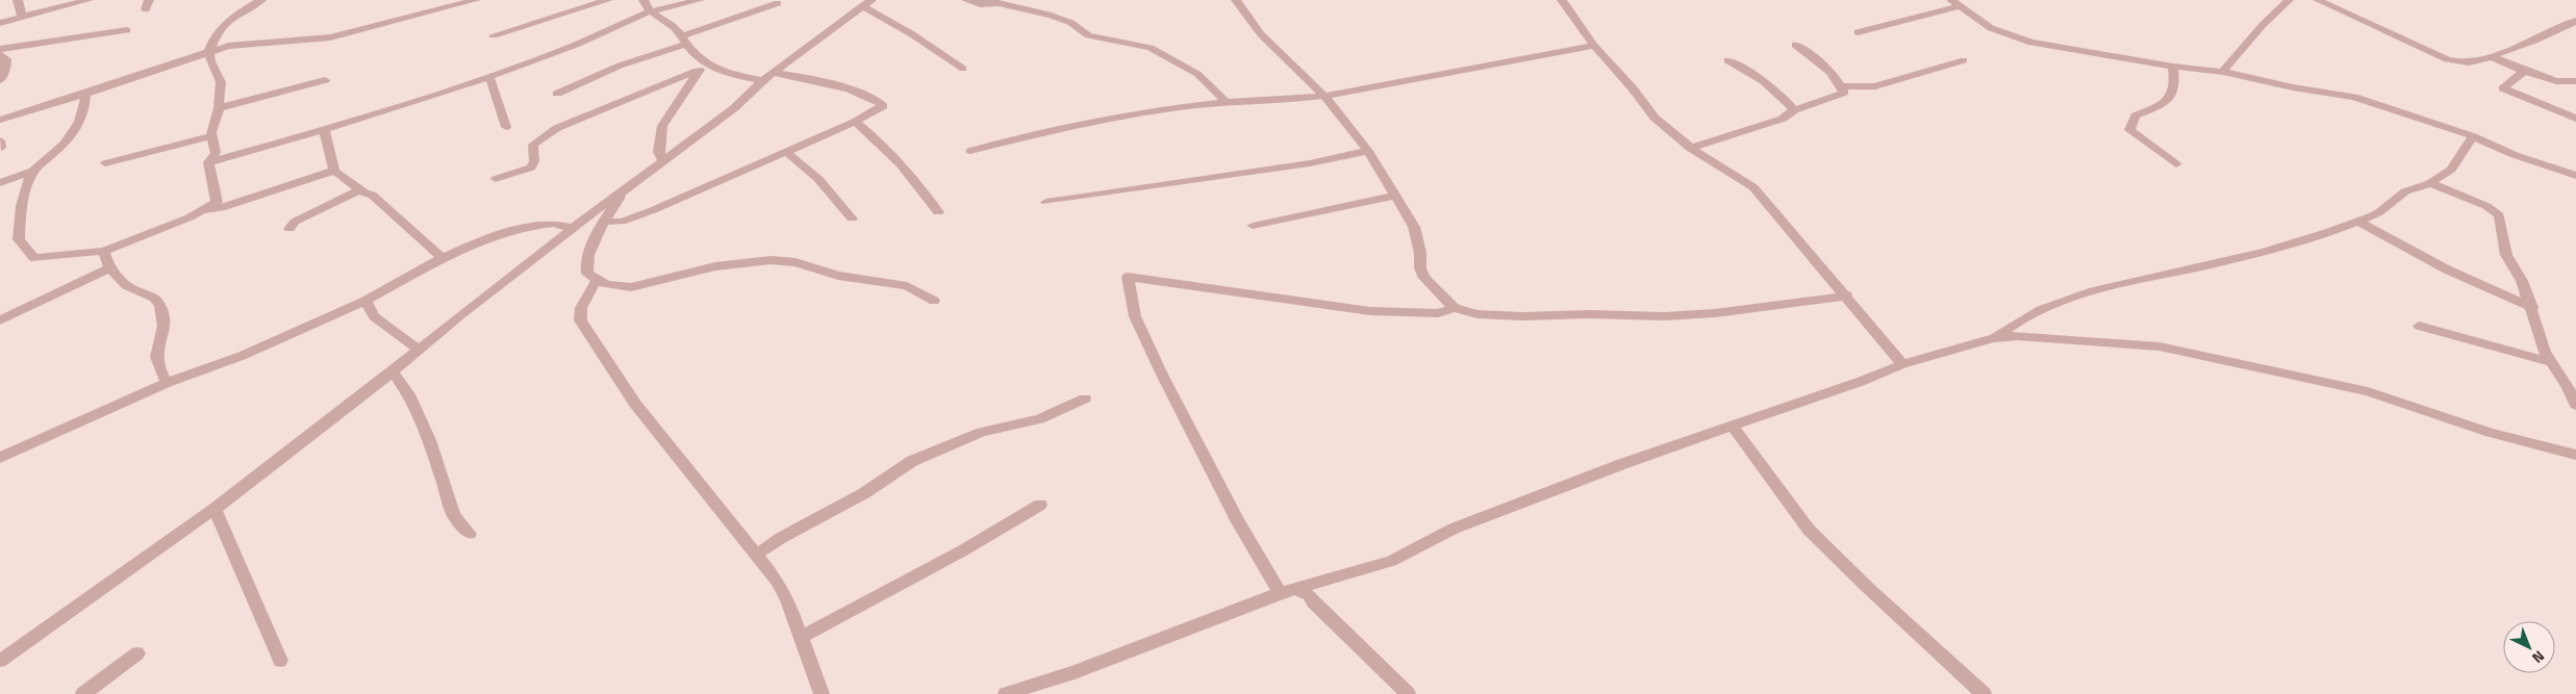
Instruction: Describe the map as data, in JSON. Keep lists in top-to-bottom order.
{
  "north": "bottom right"
}
